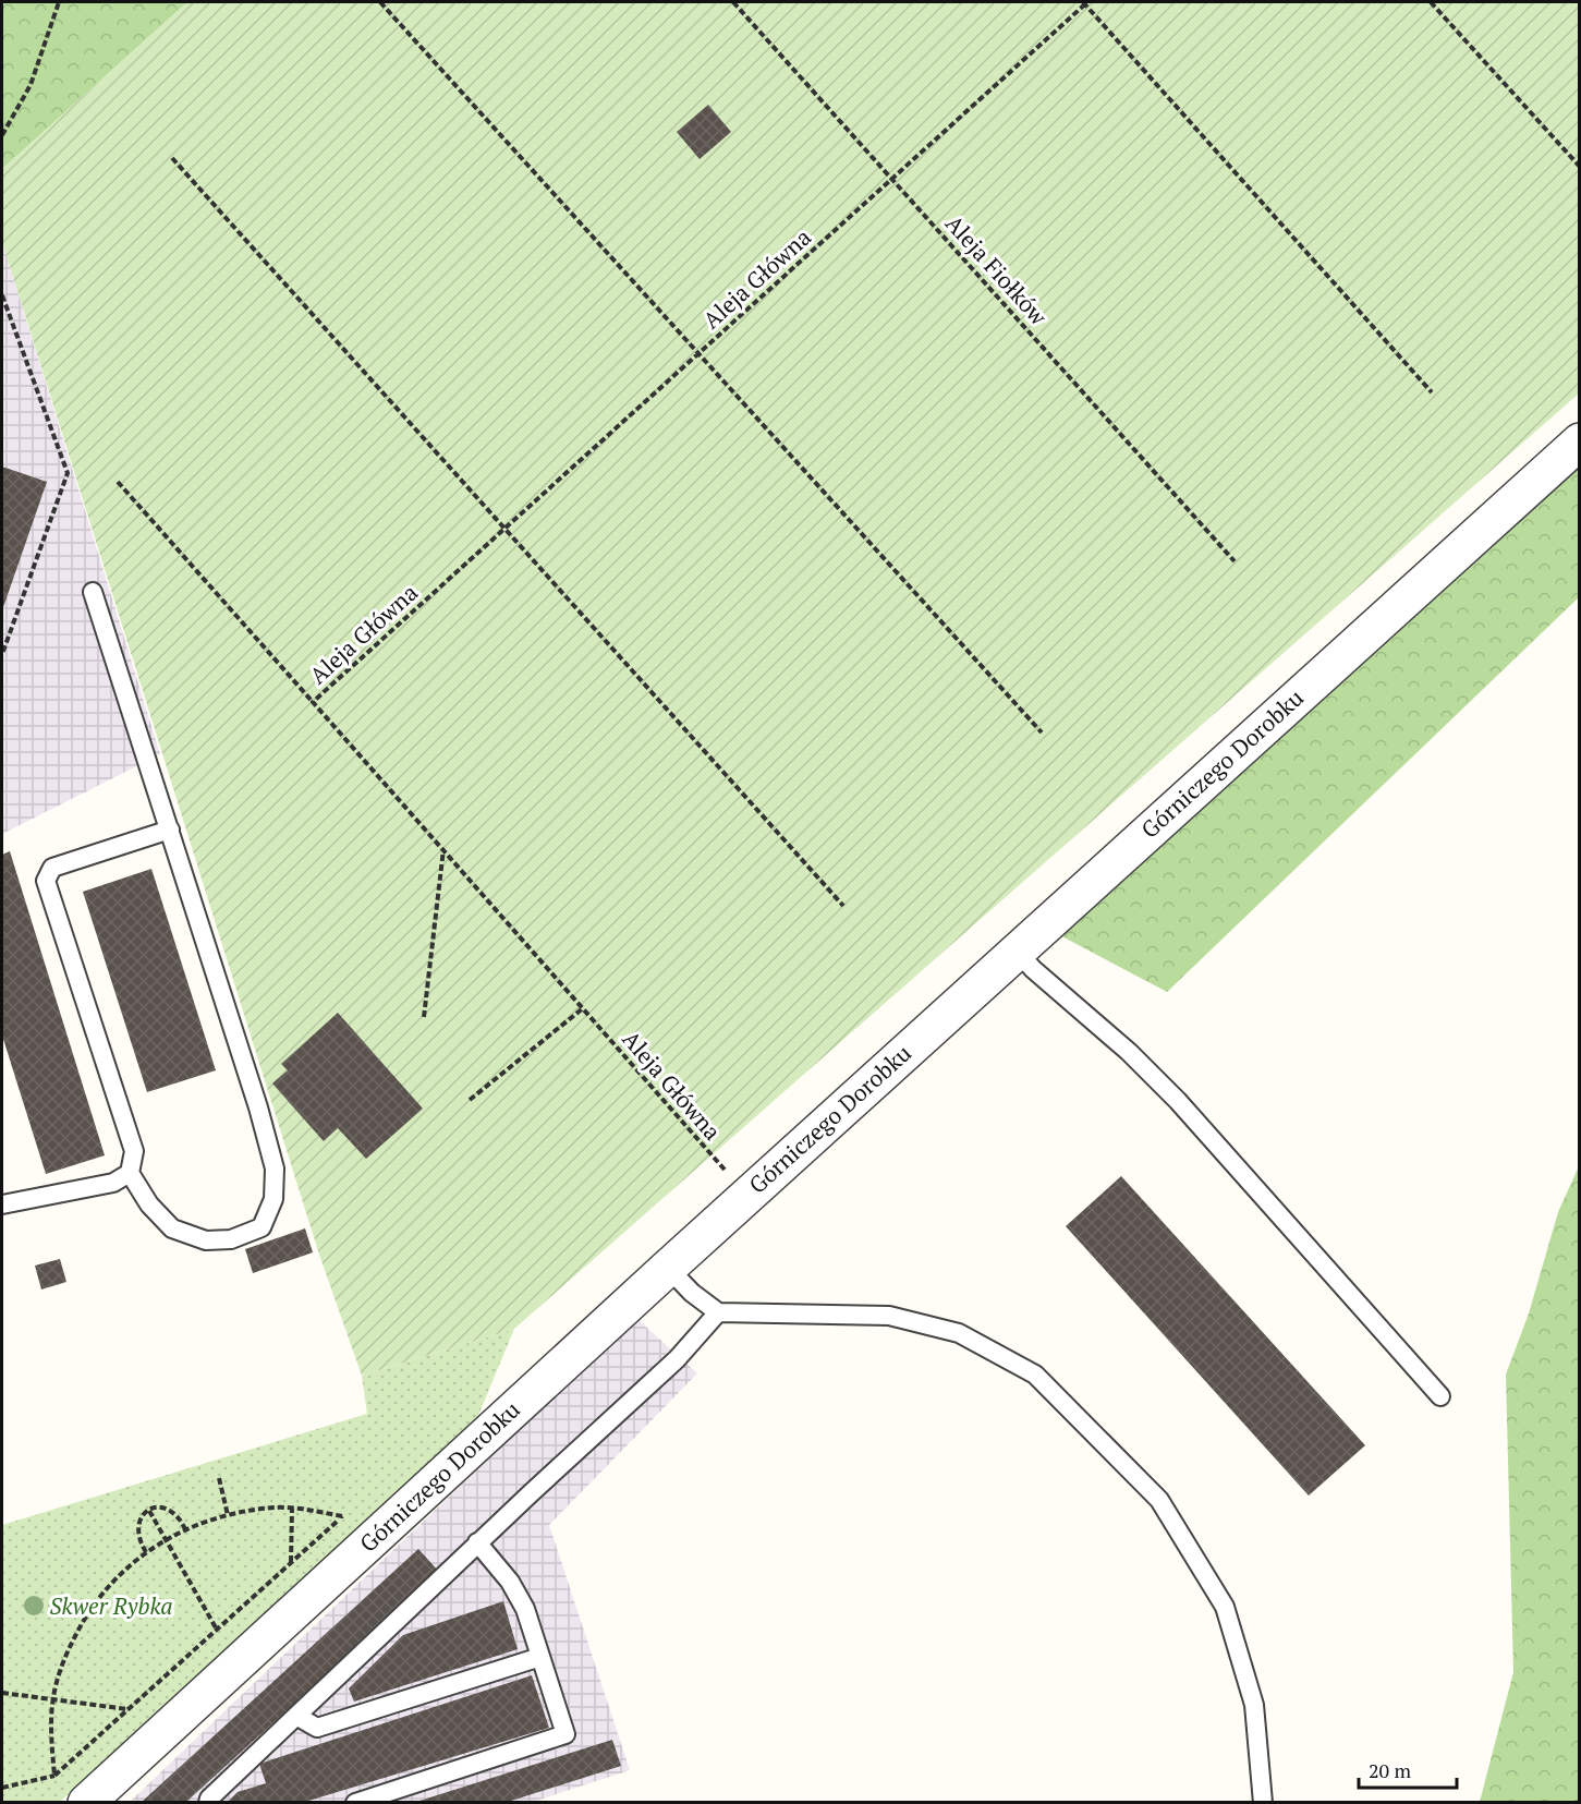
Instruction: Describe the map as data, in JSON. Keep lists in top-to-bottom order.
{
  "streets": {
    "street": ["Górniczego Dorobku"],
    "path": ["Aleja Fiołków", "Aleja Główna"]
  },
  "crossings": [
    ["Aleja Fiołków", "Aleja Główna"]
  ],
  "parks": ["Skwer Rybka"],
  "scale_bar": "20 m"
}
